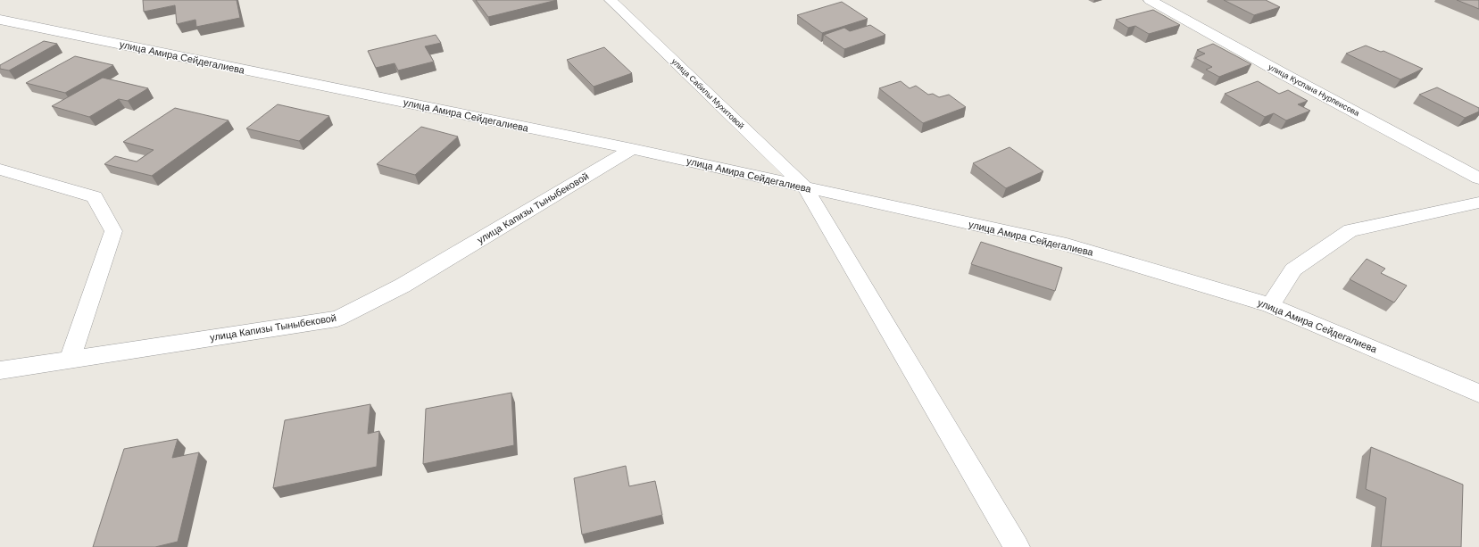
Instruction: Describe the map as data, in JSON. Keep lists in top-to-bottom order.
{
  "streets": {
    "street": [
      "улица Амира Сейдегалиева",
      "улица Куспана Нурпеисова",
      "улица Сабилы Мухитовой",
      "улица Капизы Тыныбековой"
    ]
  },
  "crossings": [
    ["улица Амира Сейдегалиева", "улица Сабилы Мухитовой"],
    ["улица Амира Сейдегалиева", "улица Капизы Тыныбековой"]
  ]
}
